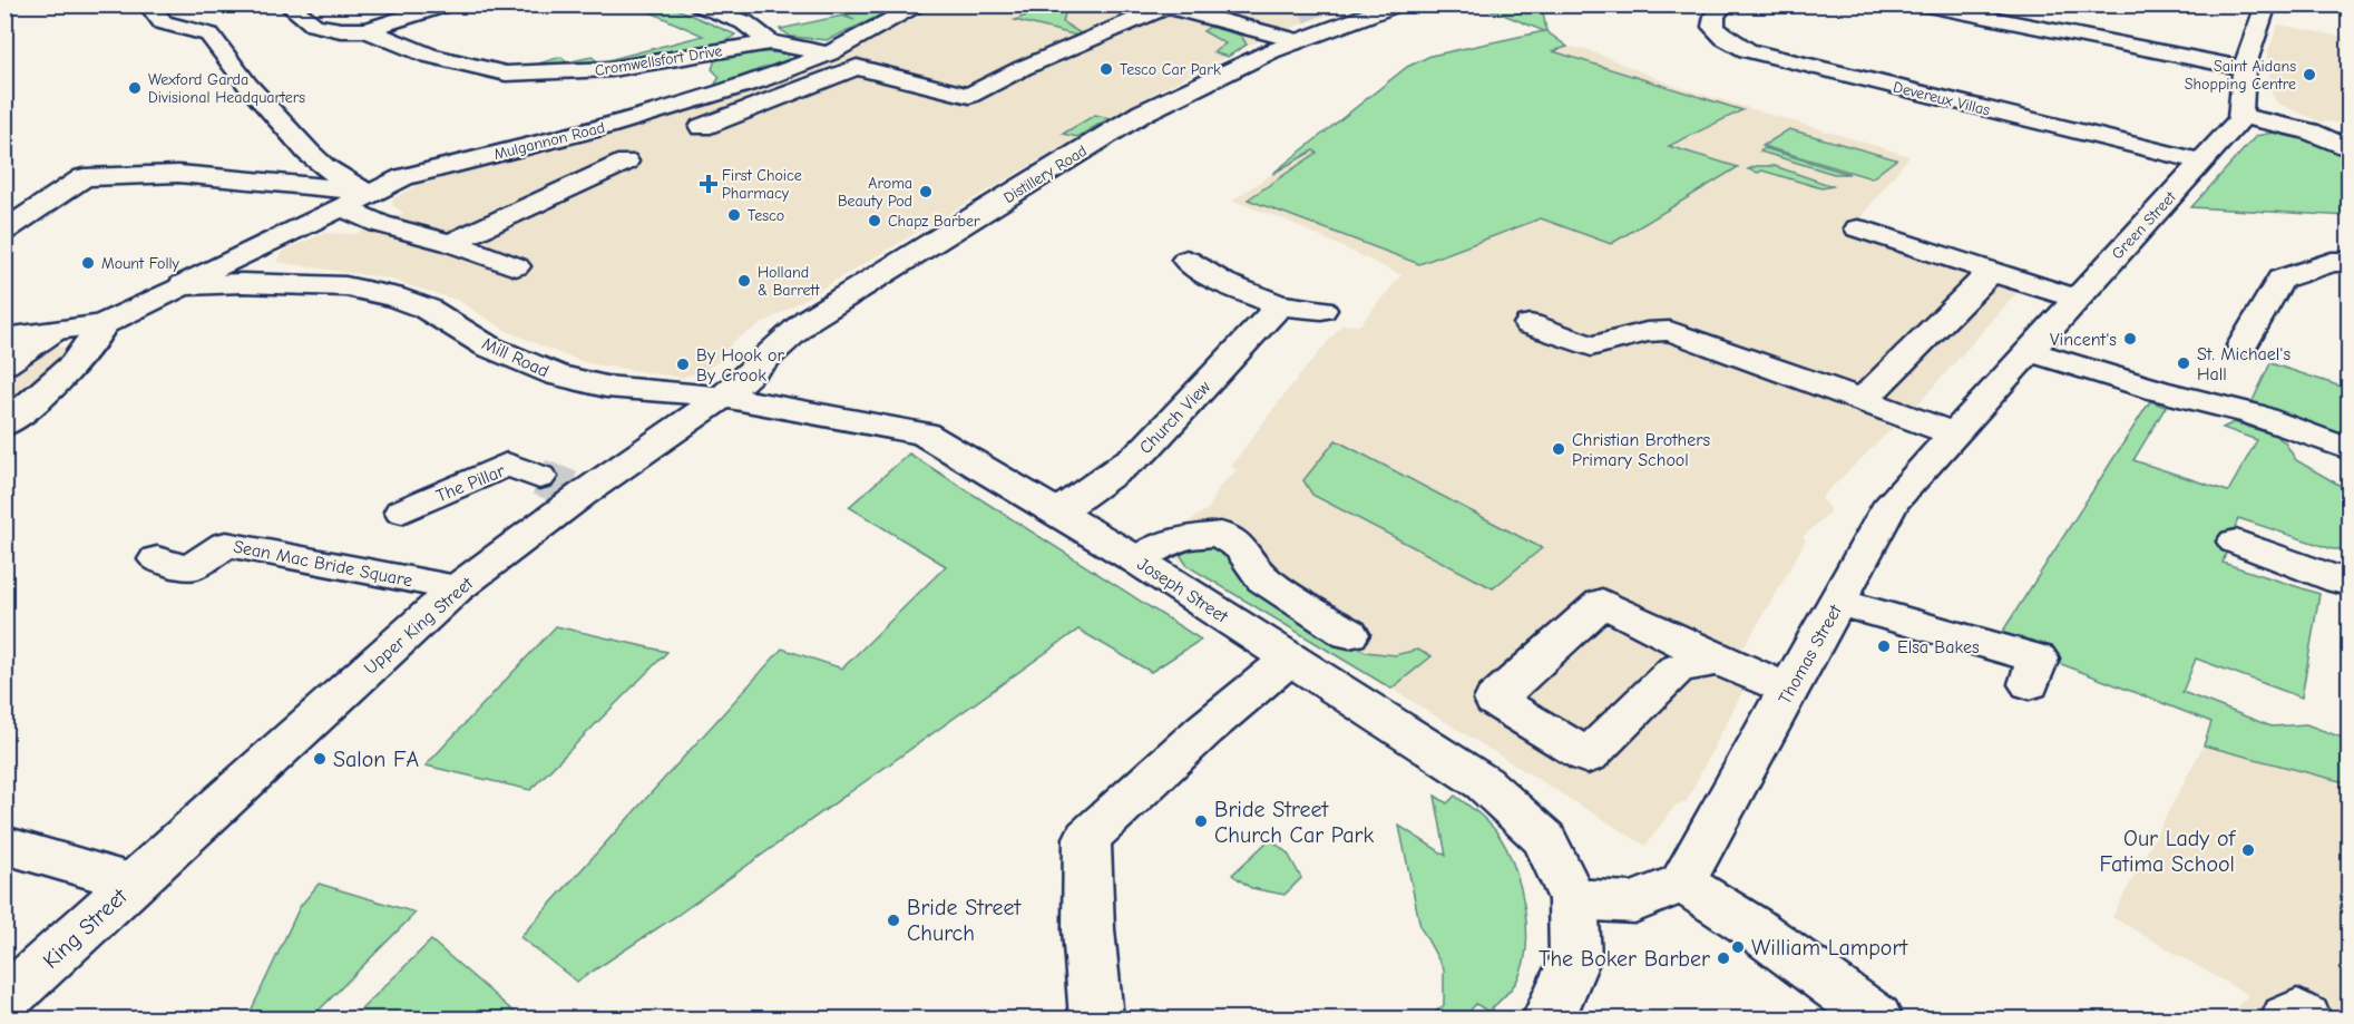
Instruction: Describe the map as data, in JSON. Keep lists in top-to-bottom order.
{
  "streets": {
    "street": [
      "Cromwellsfort Drive",
      "Devereux Villas",
      "Mulgannon Road",
      "Distillery Road",
      "Green Street",
      "Mill Road",
      "Church View",
      "The Pillar",
      "Sean Mac Bride Square",
      "Joseph Street",
      "Upper King Street",
      "Thomas Street",
      "King Street"
    ]
  },
  "crossings": [
    ["Devereux Villas", "Green Street"],
    ["Mulgannon Road", "Mill Road"],
    ["Distillery Road", "Mill Road"],
    ["Distillery Road", "Joseph Street"],
    ["Distillery Road", "Upper King Street"],
    ["Green Street", "Thomas Street"],
    ["Mill Road", "Joseph Street"],
    ["Mill Road", "Upper King Street"],
    ["Church View", "Joseph Street"],
    ["The Pillar", "Upper King Street"],
    ["Sean Mac Bride Square", "Upper King Street"],
    ["Joseph Street", "Upper King Street"],
    ["Upper King Street", "King Street"]
  ],
  "places": {
    "other": [
      "Tesco Car Park",
      "Saint Aidans Shopping Centre",
      "Wexford Garda Divisional Headquarters",
      "Aroma Beauty Pod",
      "Tesco",
      "Chapz Barber",
      "Mount Folly",
      "Holland & Barrett",
      "Vincent's",
      "St. Michael's Hall",
      "By Hook or By Crook",
      "Christian Brothers Primary School",
      "Elsa Bakes",
      "Salon FA",
      "Bride Street Church Car Park",
      "Our Lady of Fatima School",
      "Bride Street Church",
      "William Lamport",
      "The Boker Barber"
    ],
    "health": ["First Choice Pharmacy"]
  }
}
